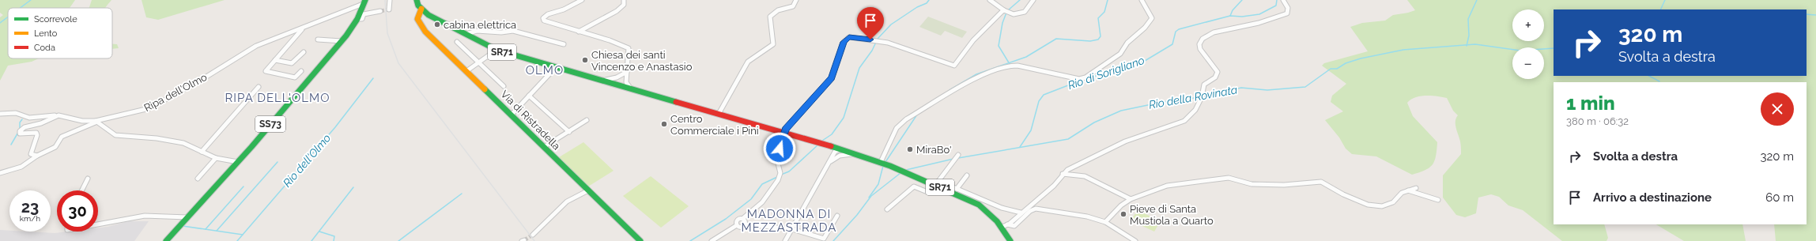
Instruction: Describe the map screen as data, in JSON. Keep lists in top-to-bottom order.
{
  "streets": {
    "main road": ["SR71", "Via di Ristradella", "SS73"],
    "street": ["Ripa dell'Olmo"]
  },
  "crossings": [
    ["SR71", "Via di Ristradella"],
    ["Ripa dell'Olmo", "SS73"]
  ],
  "districts": ["OLMO", "RIPA DELL'OLMO", "MADONNA DI MEZZASTRADA"],
  "water": ["Rio di Sorigliano", "Rio della Rovinata", "Rio dell'Olmo"],
  "places": [
    "cabina elettrica",
    "Chiesa dei santi Vincenzo e Anastasio",
    "Centro Commerciale i Pini",
    "MiraBo'",
    "Pieve di Santa Mustiola a Quarto"
  ],
  "legend": ["Scorrevole", "Lento", "Coda"],
  "page": {
    "map_buttons": ["+", "−"],
    "turn": ["320 m", "Svolta a destra"],
    "heading": ["1 min", "380 m · 06:32"],
    "list": [
      {
        "name": "Svolta a destra",
        "value": "320 m"
      },
      {
        "name": "Arrivo a destinazione",
        "value": "60 m"
      }
    ],
    "speed": "23 km/h",
    "limit": "30"
  }
}
